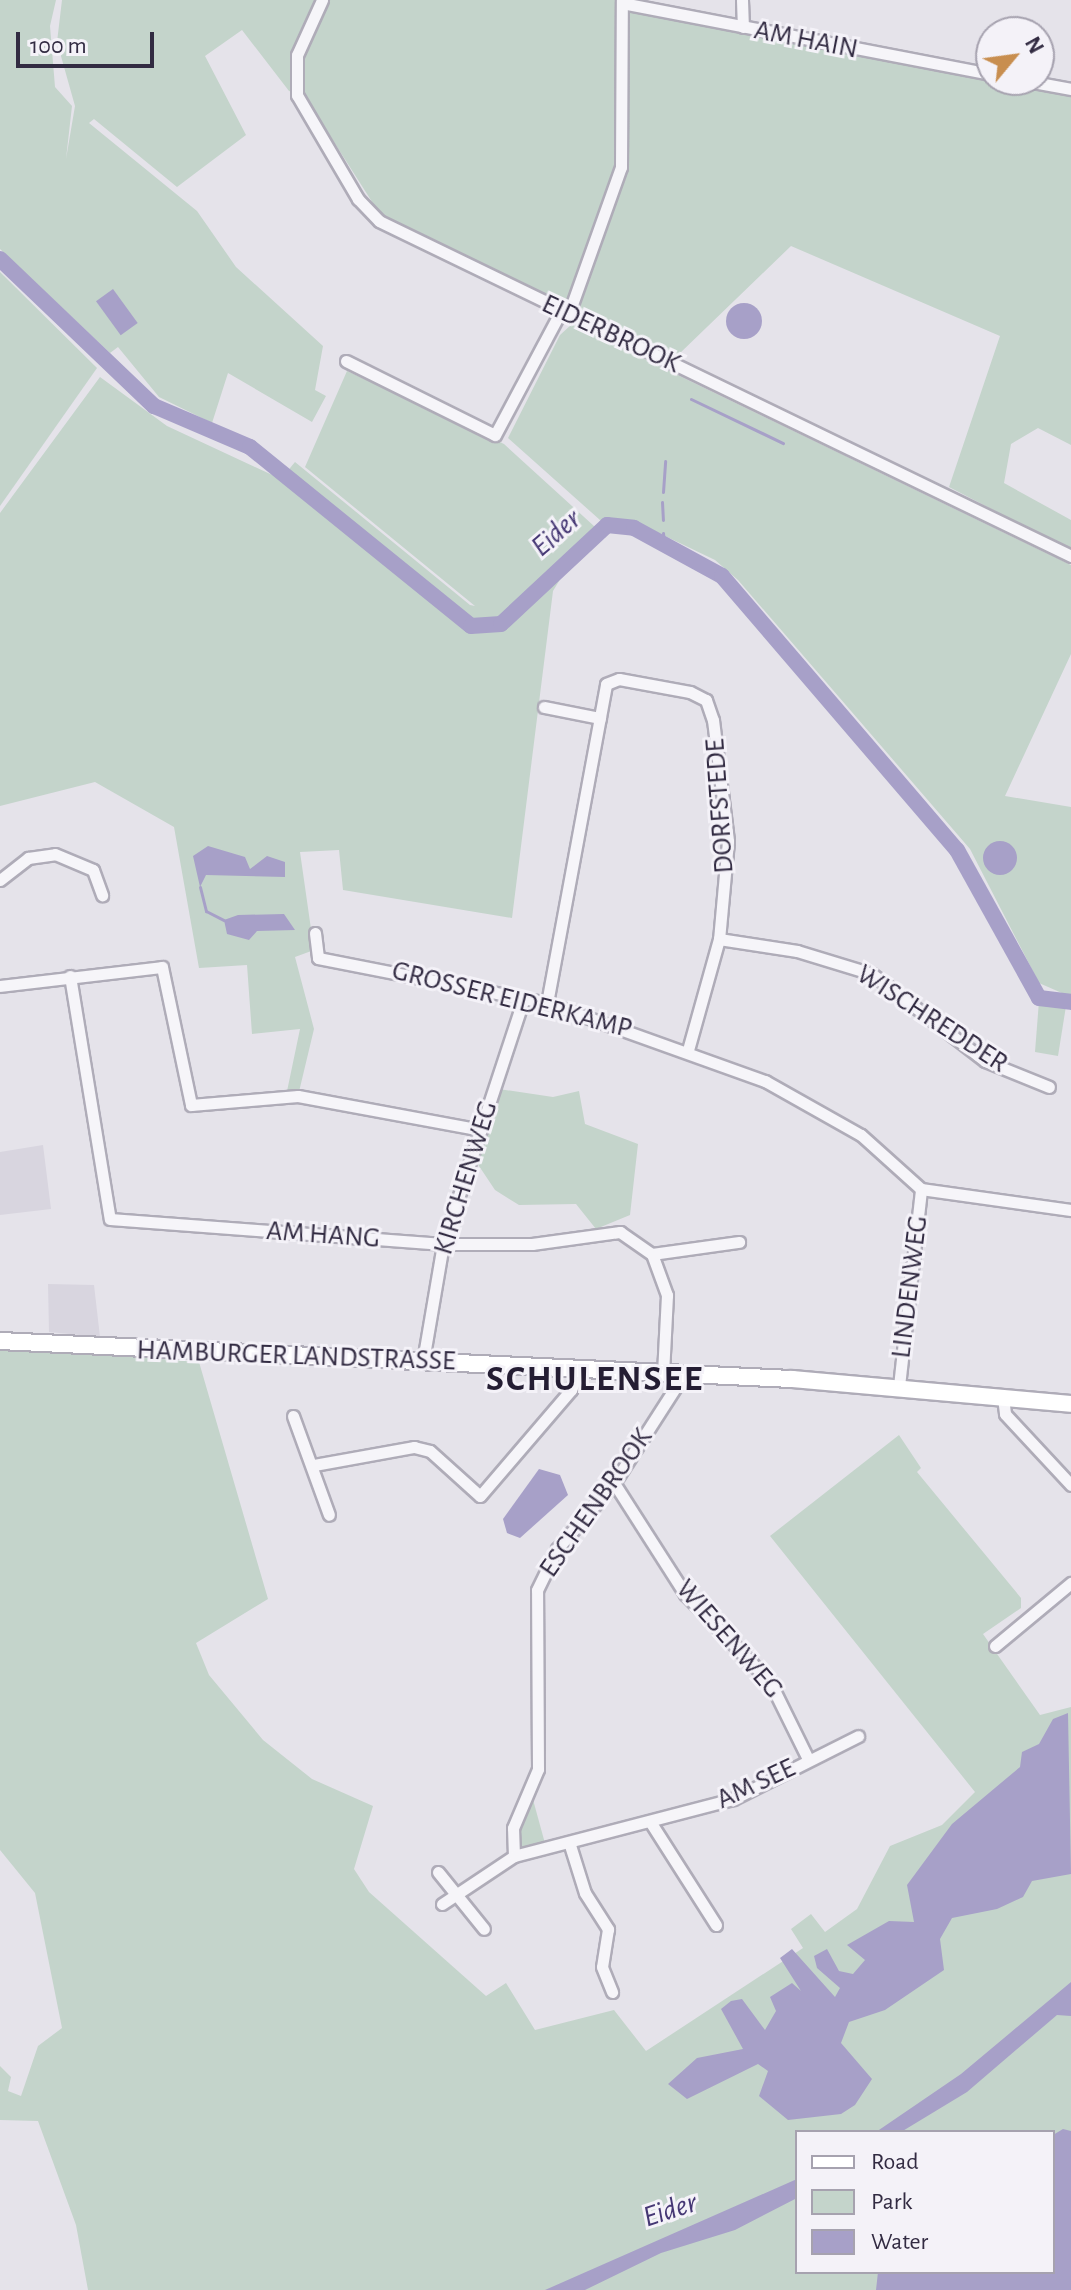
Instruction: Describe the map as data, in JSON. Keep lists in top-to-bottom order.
{
  "streets": {
    "main road": ["HAMBURGER LANDSTRASSE"],
    "street": [
      "AM HAIN",
      "EIDERBROOK",
      "DORFSTEDE",
      "GROSSER EIDERKAMP",
      "WISCHREDDER",
      "KIRCHENWEG",
      "AM HANG",
      "LINDENWEG",
      "ESCHENBROOK",
      "WIESENWEG",
      "AM SEE"
    ]
  },
  "crossings": [
    ["DORFSTEDE", "GROSSER EIDERKAMP"],
    ["DORFSTEDE", "WISCHREDDER"],
    ["GROSSER EIDERKAMP", "KIRCHENWEG"],
    ["GROSSER EIDERKAMP", "LINDENWEG"],
    ["KIRCHENWEG", "AM HANG"],
    ["KIRCHENWEG", "HAMBURGER LANDSTRASSE"],
    ["LINDENWEG", "HAMBURGER LANDSTRASSE"],
    ["HAMBURGER LANDSTRASSE", "ESCHENBROOK"],
    ["ESCHENBROOK", "WIESENWEG"],
    ["ESCHENBROOK", "AM SEE"],
    ["WIESENWEG", "AM SEE"]
  ],
  "districts": ["SCHULENSEE"],
  "water": ["Eider"],
  "legend": ["Road", "Park", "Water"],
  "scale_bar": "100 m",
  "north": "top right"
}
